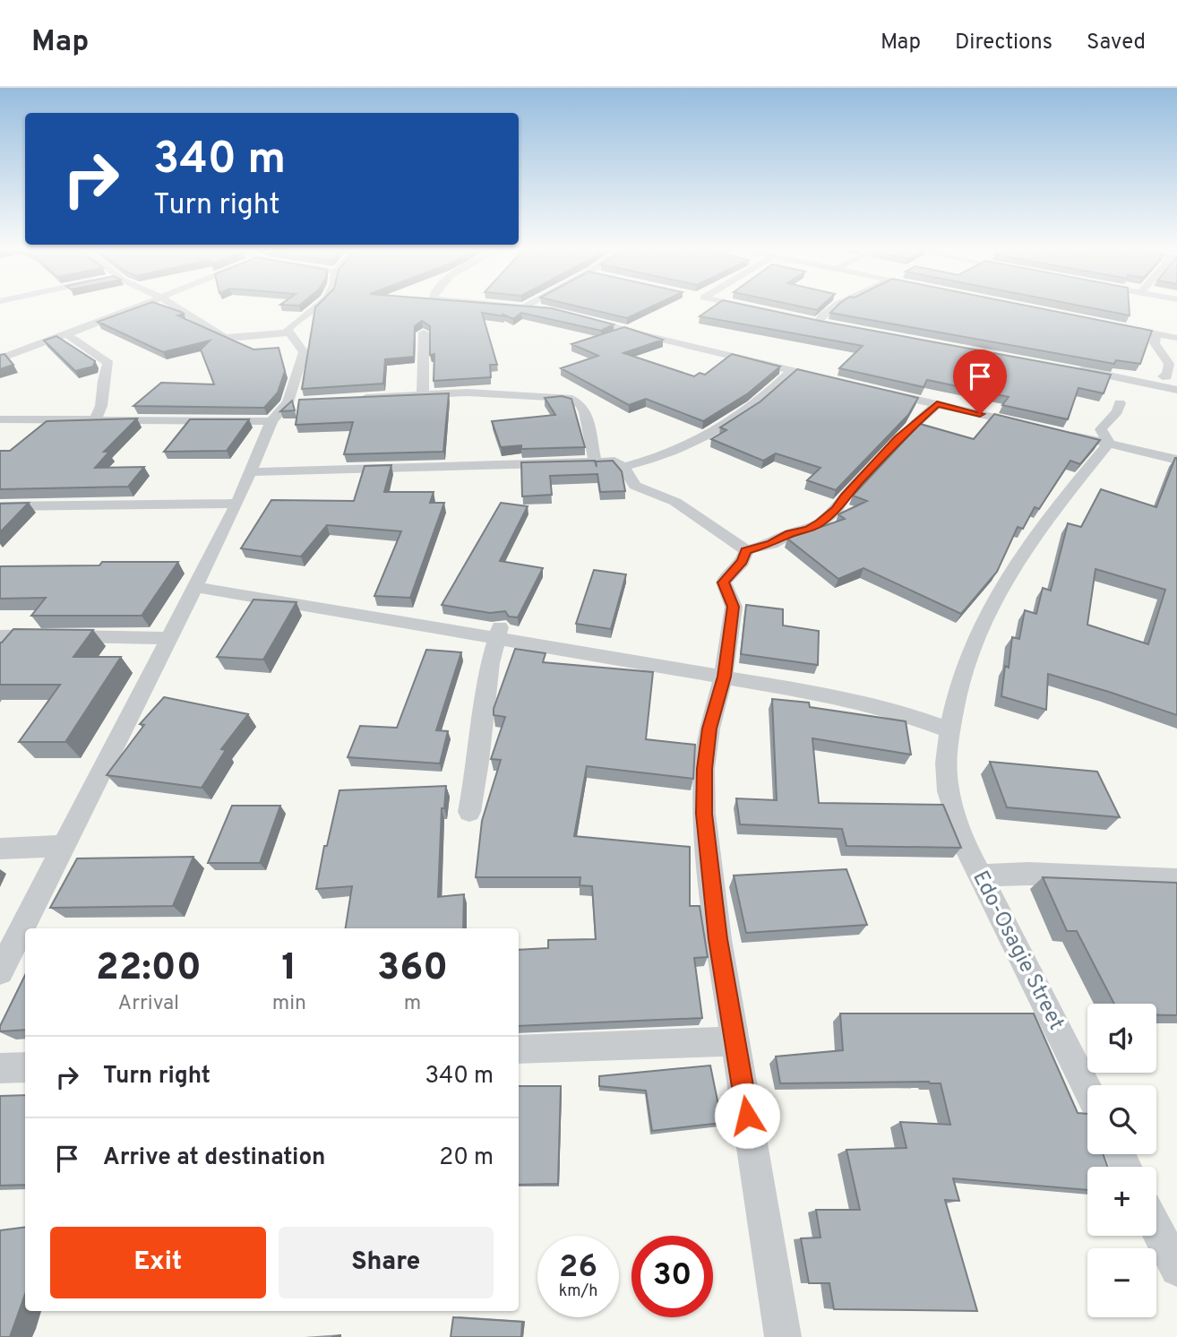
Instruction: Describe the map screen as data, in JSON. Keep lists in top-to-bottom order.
{
  "streets": {
    "street": ["Edo-Osagie Street"]
  },
  "page": {
    "header": "Map",
    "nav": ["Map", "Directions", "Saved"],
    "turn": ["340 m", "Turn right"],
    "eta": [
      "22:00",
      "Arrival",
      "1",
      "min",
      "360",
      "m"
    ],
    "map_buttons": ["+", "−"],
    "list": [
      {
        "name": "Turn right",
        "value": "340 m"
      },
      {
        "name": "Arrive at destination",
        "value": "20 m"
      }
    ],
    "buttons": ["Exit", "Share"],
    "speed": "26 km/h",
    "limit": "30"
  }
}
